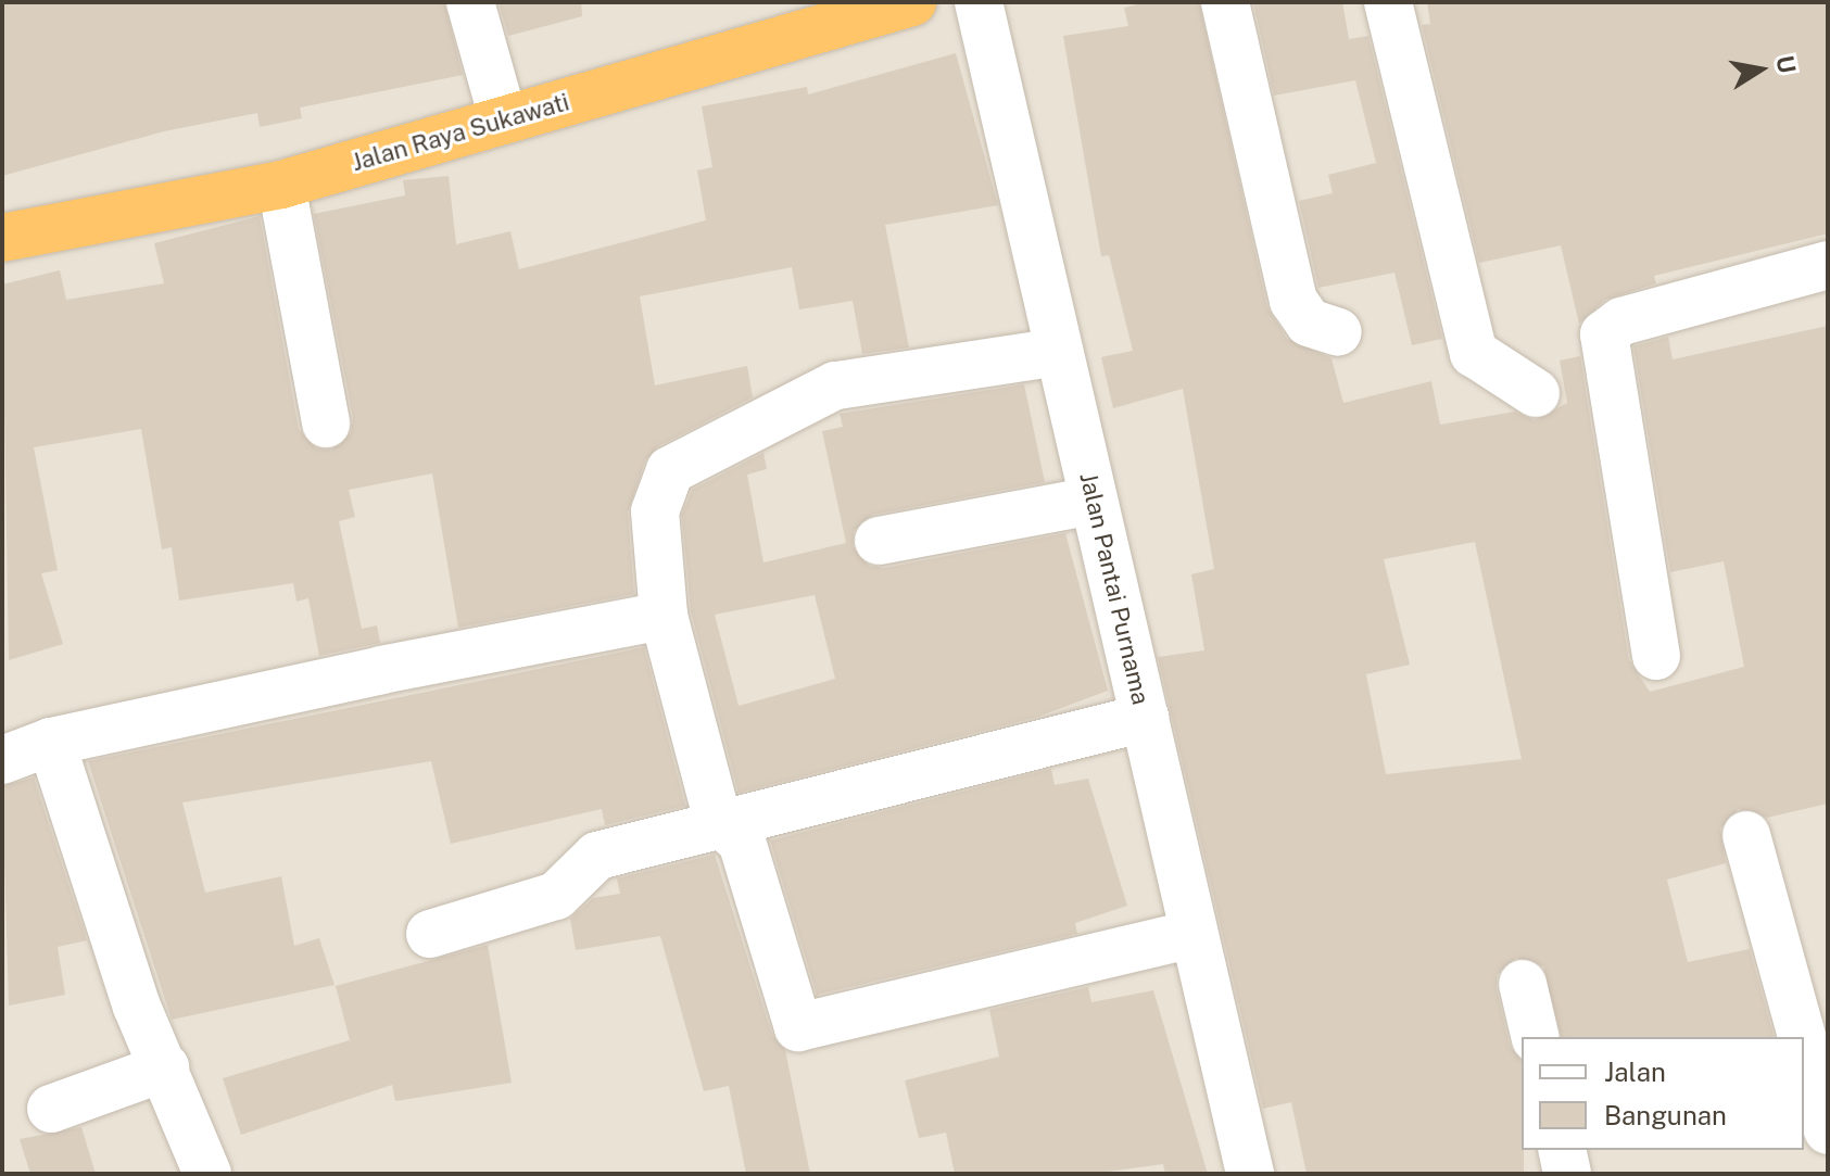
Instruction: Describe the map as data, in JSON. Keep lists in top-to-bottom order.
{
  "streets": {
    "highway": ["Jalan Raya Sukawati"],
    "street": ["Jalan Pantai Purnama"]
  },
  "legend": ["Jalan", "Bangunan"],
  "north": "right"
}
